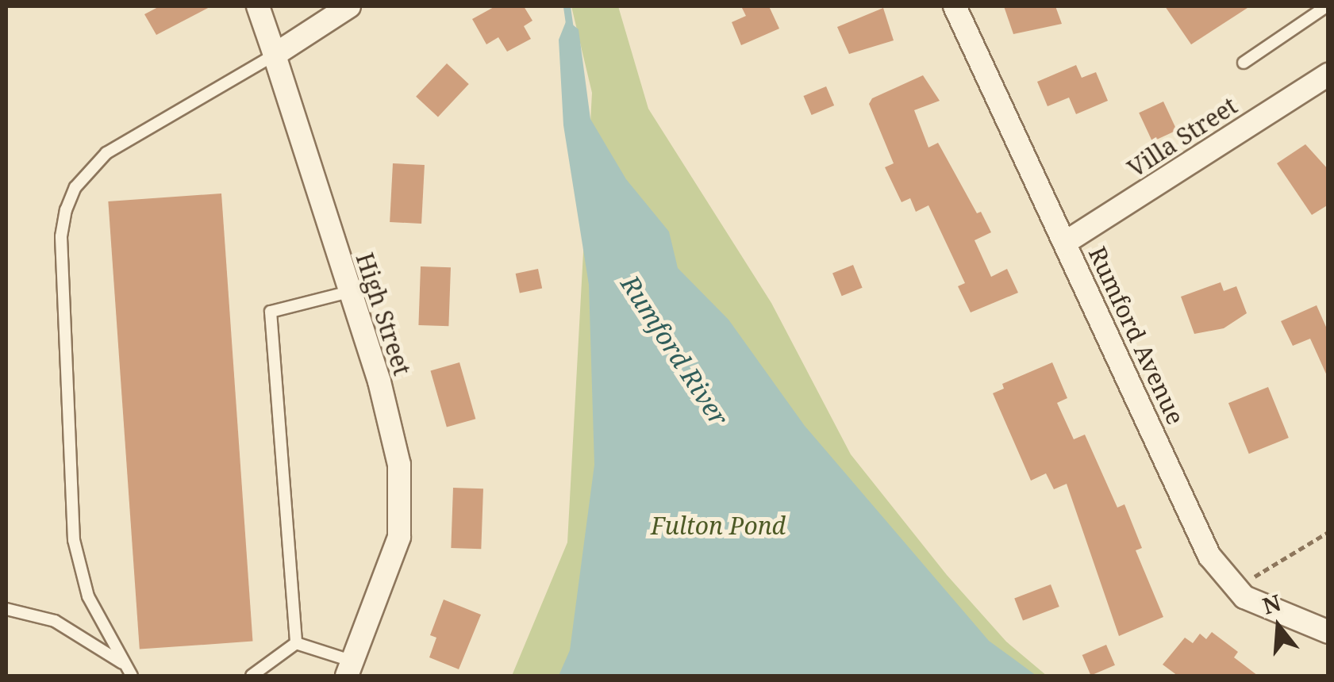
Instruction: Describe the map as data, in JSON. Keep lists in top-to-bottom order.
{
  "streets": {
    "street": ["Villa Street", "High Street", "Rumford Avenue"]
  },
  "crossings": [
    ["Villa Street", "Rumford Avenue"]
  ],
  "water": ["Rumford River"],
  "parks": ["Fulton Pond"],
  "north": "top"
}
